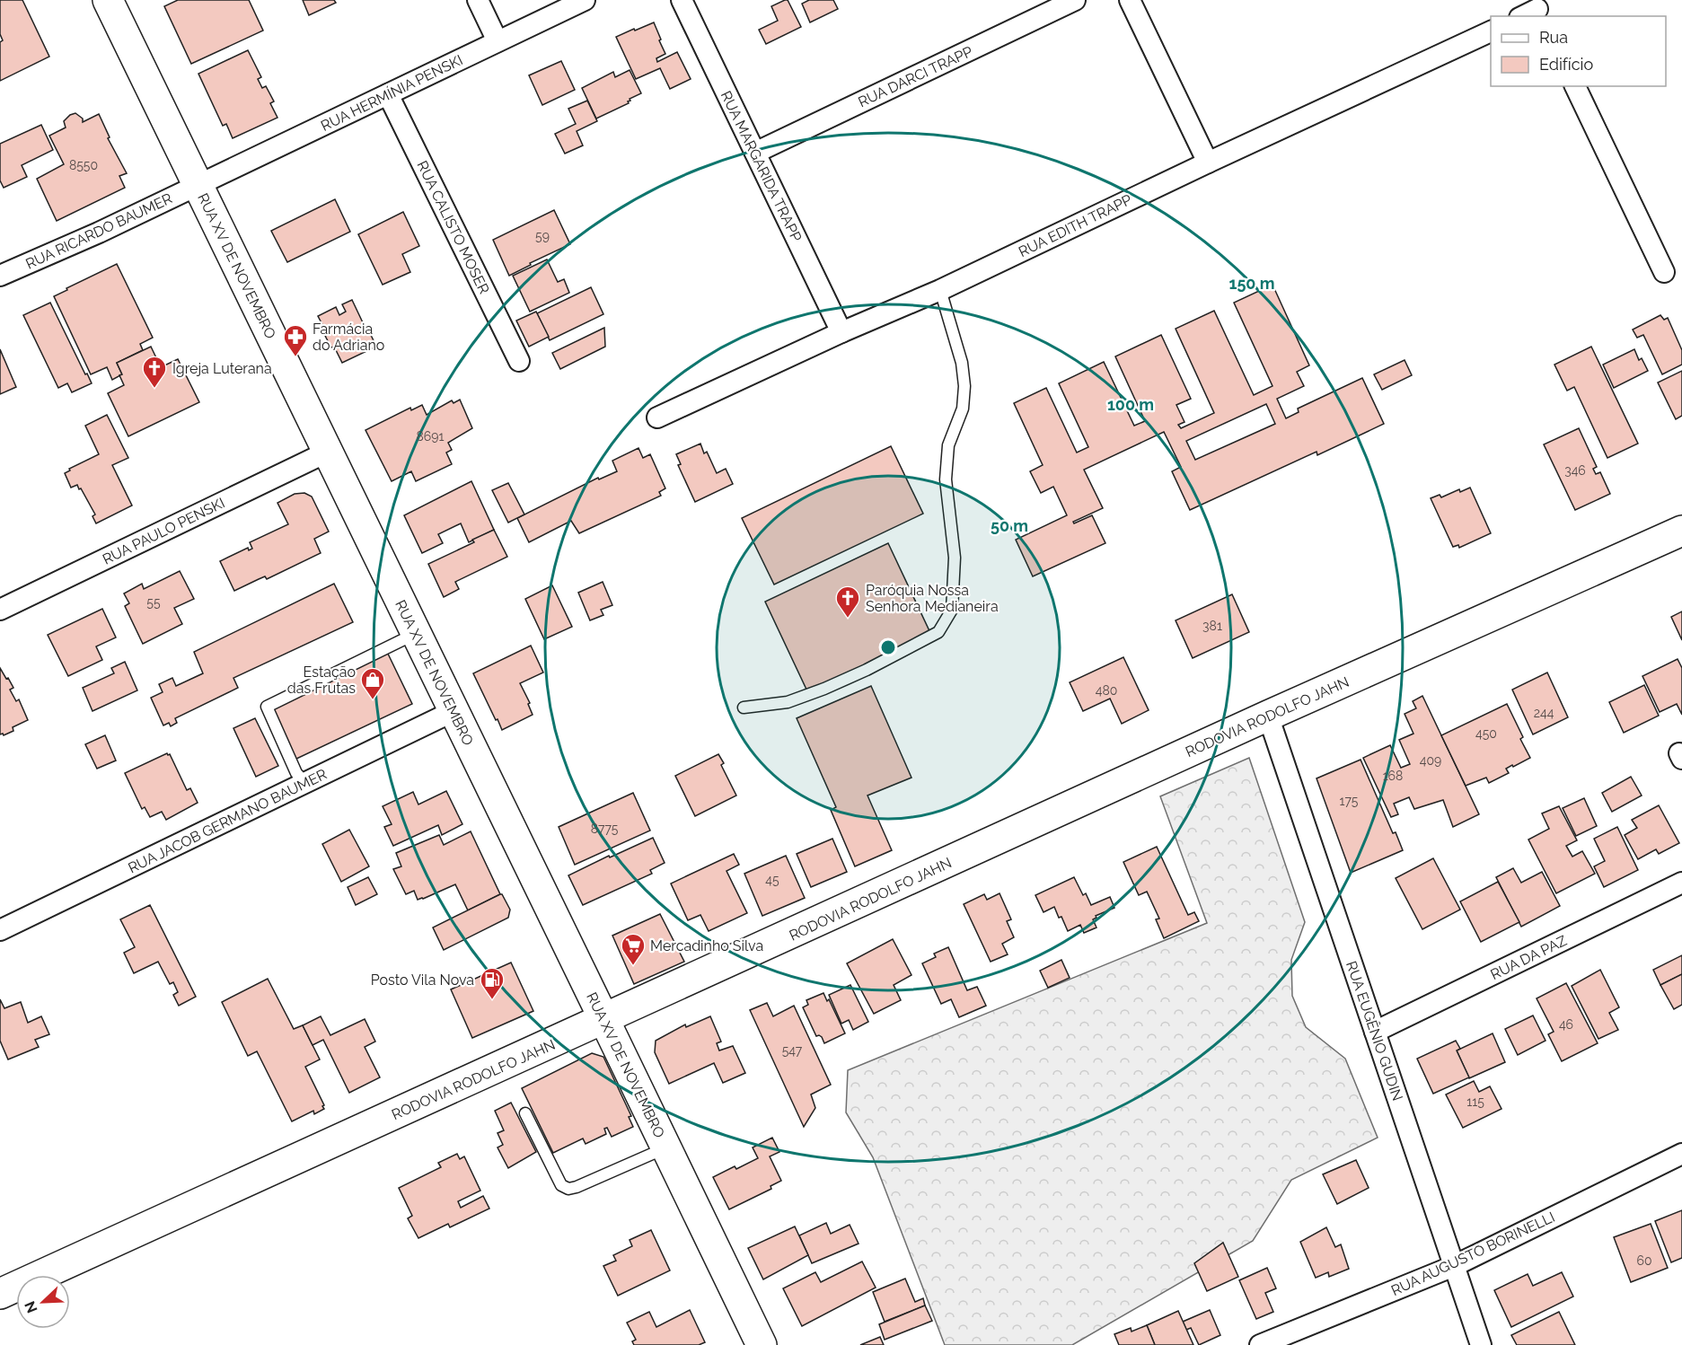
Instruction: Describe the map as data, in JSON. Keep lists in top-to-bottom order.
{
  "streets": {
    "main road": ["RUA XV DE NOVEMBRO", "RODOVIA RODOLFO JAHN"],
    "street": [
      "RUA DARCI TRAPP",
      "RUA HERMÍNIA PENSKI",
      "RUA MARGARIDA TRAPP",
      "RUA EDITH TRAPP",
      "RUA CALISTO MOSER",
      "RUA RICARDO BAUMER",
      "RUA PAULO PENSKI",
      "RUA JACOB GERMANO BAUMER",
      "RUA DA PAZ",
      "RUA EUGÊNIO GUDIN",
      "RUA AUGUSTO BORINELLI"
    ]
  },
  "crossings": [
    ["RUA DARCI TRAPP", "RUA MARGARIDA TRAPP"],
    ["RUA HERMÍNIA PENSKI", "RUA CALISTO MOSER"],
    ["RUA HERMÍNIA PENSKI", "RUA RICARDO BAUMER"],
    ["RUA HERMÍNIA PENSKI", "RUA XV DE NOVEMBRO"],
    ["RUA MARGARIDA TRAPP", "RUA EDITH TRAPP"],
    ["RUA RICARDO BAUMER", "RUA XV DE NOVEMBRO"],
    ["RUA XV DE NOVEMBRO", "RUA PAULO PENSKI"],
    ["RUA XV DE NOVEMBRO", "RODOVIA RODOLFO JAHN"],
    ["RUA XV DE NOVEMBRO", "RUA JACOB GERMANO BAUMER"],
    ["RODOVIA RODOLFO JAHN", "RUA EUGÊNIO GUDIN"],
    ["RUA DA PAZ", "RUA EUGÊNIO GUDIN"],
    ["RUA EUGÊNIO GUDIN", "RUA AUGUSTO BORINELLI"]
  ],
  "places": {
    "pharmacy": ["Farmácia do Adriano"],
    "church": ["Igreja Luterana", "Paróquia Nossa Senhora Medianeira"],
    "shop": ["Estação das Frutas"],
    "supermarket": ["Mercadinho Silva"],
    "fuel station": ["Posto Vila Nova"]
  },
  "house_numbers": [
    "8550",
    "59",
    "8691",
    "346",
    "55",
    "381",
    "480",
    "244",
    "450",
    "409",
    "168",
    "175",
    "8775",
    "45",
    "46",
    "547",
    "115",
    "60"
  ],
  "legend": ["Rua", "Edifício"],
  "north": "bottom left",
  "rings": ["150 m", "100 m", "50 m"]
}
